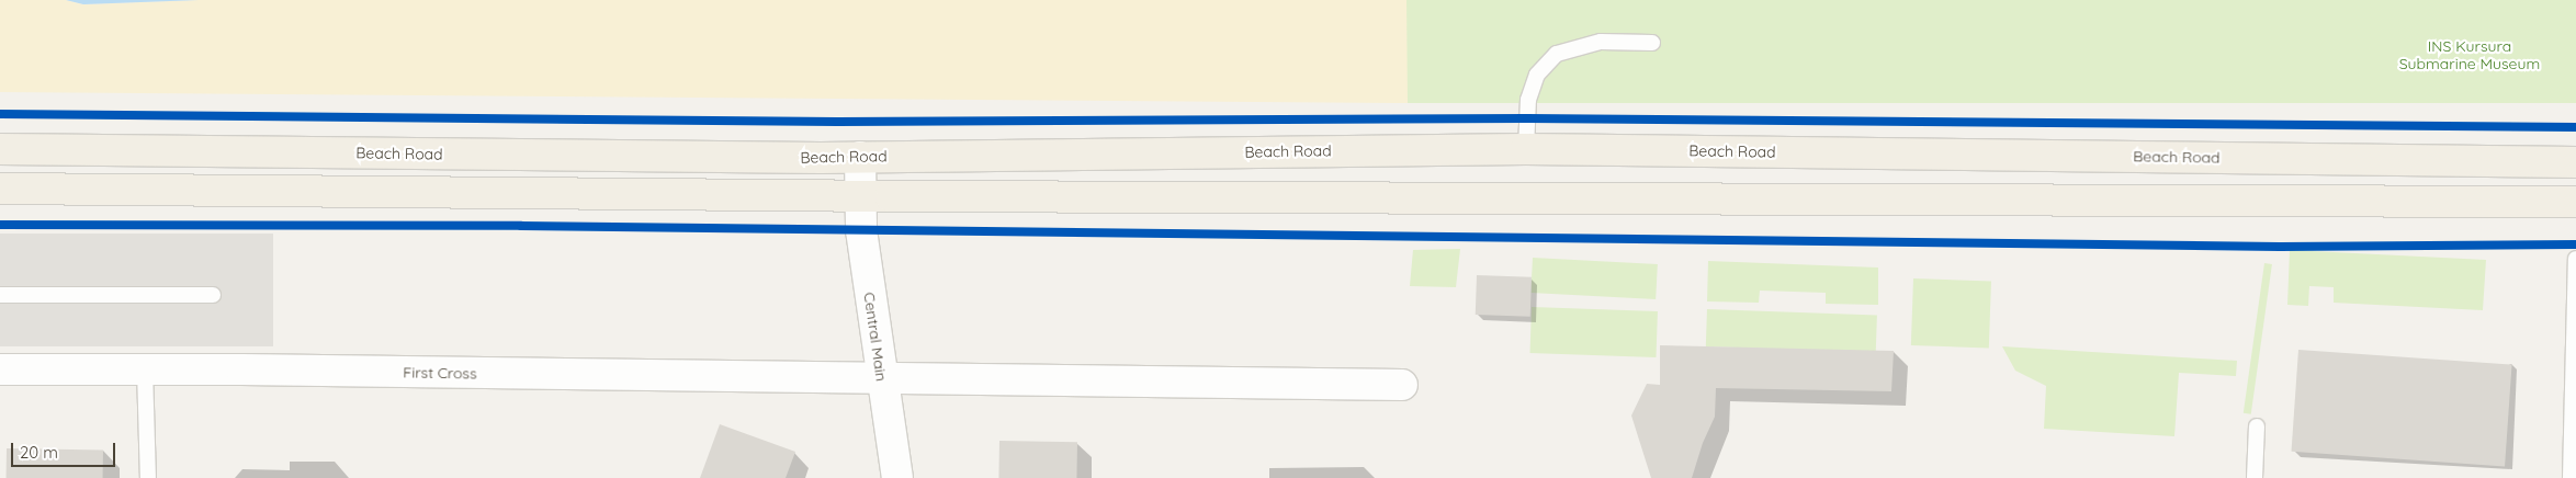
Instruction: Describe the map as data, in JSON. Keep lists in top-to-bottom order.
{
  "streets": {
    "main road": ["Beach Road"],
    "street": ["Central Main", "First Cross"]
  },
  "crossings": [
    ["Beach Road", "Central Main"],
    ["Central Main", "First Cross"]
  ],
  "parks": ["INS Kursura Submarine Museum"],
  "scale_bar": "20 m"
}
